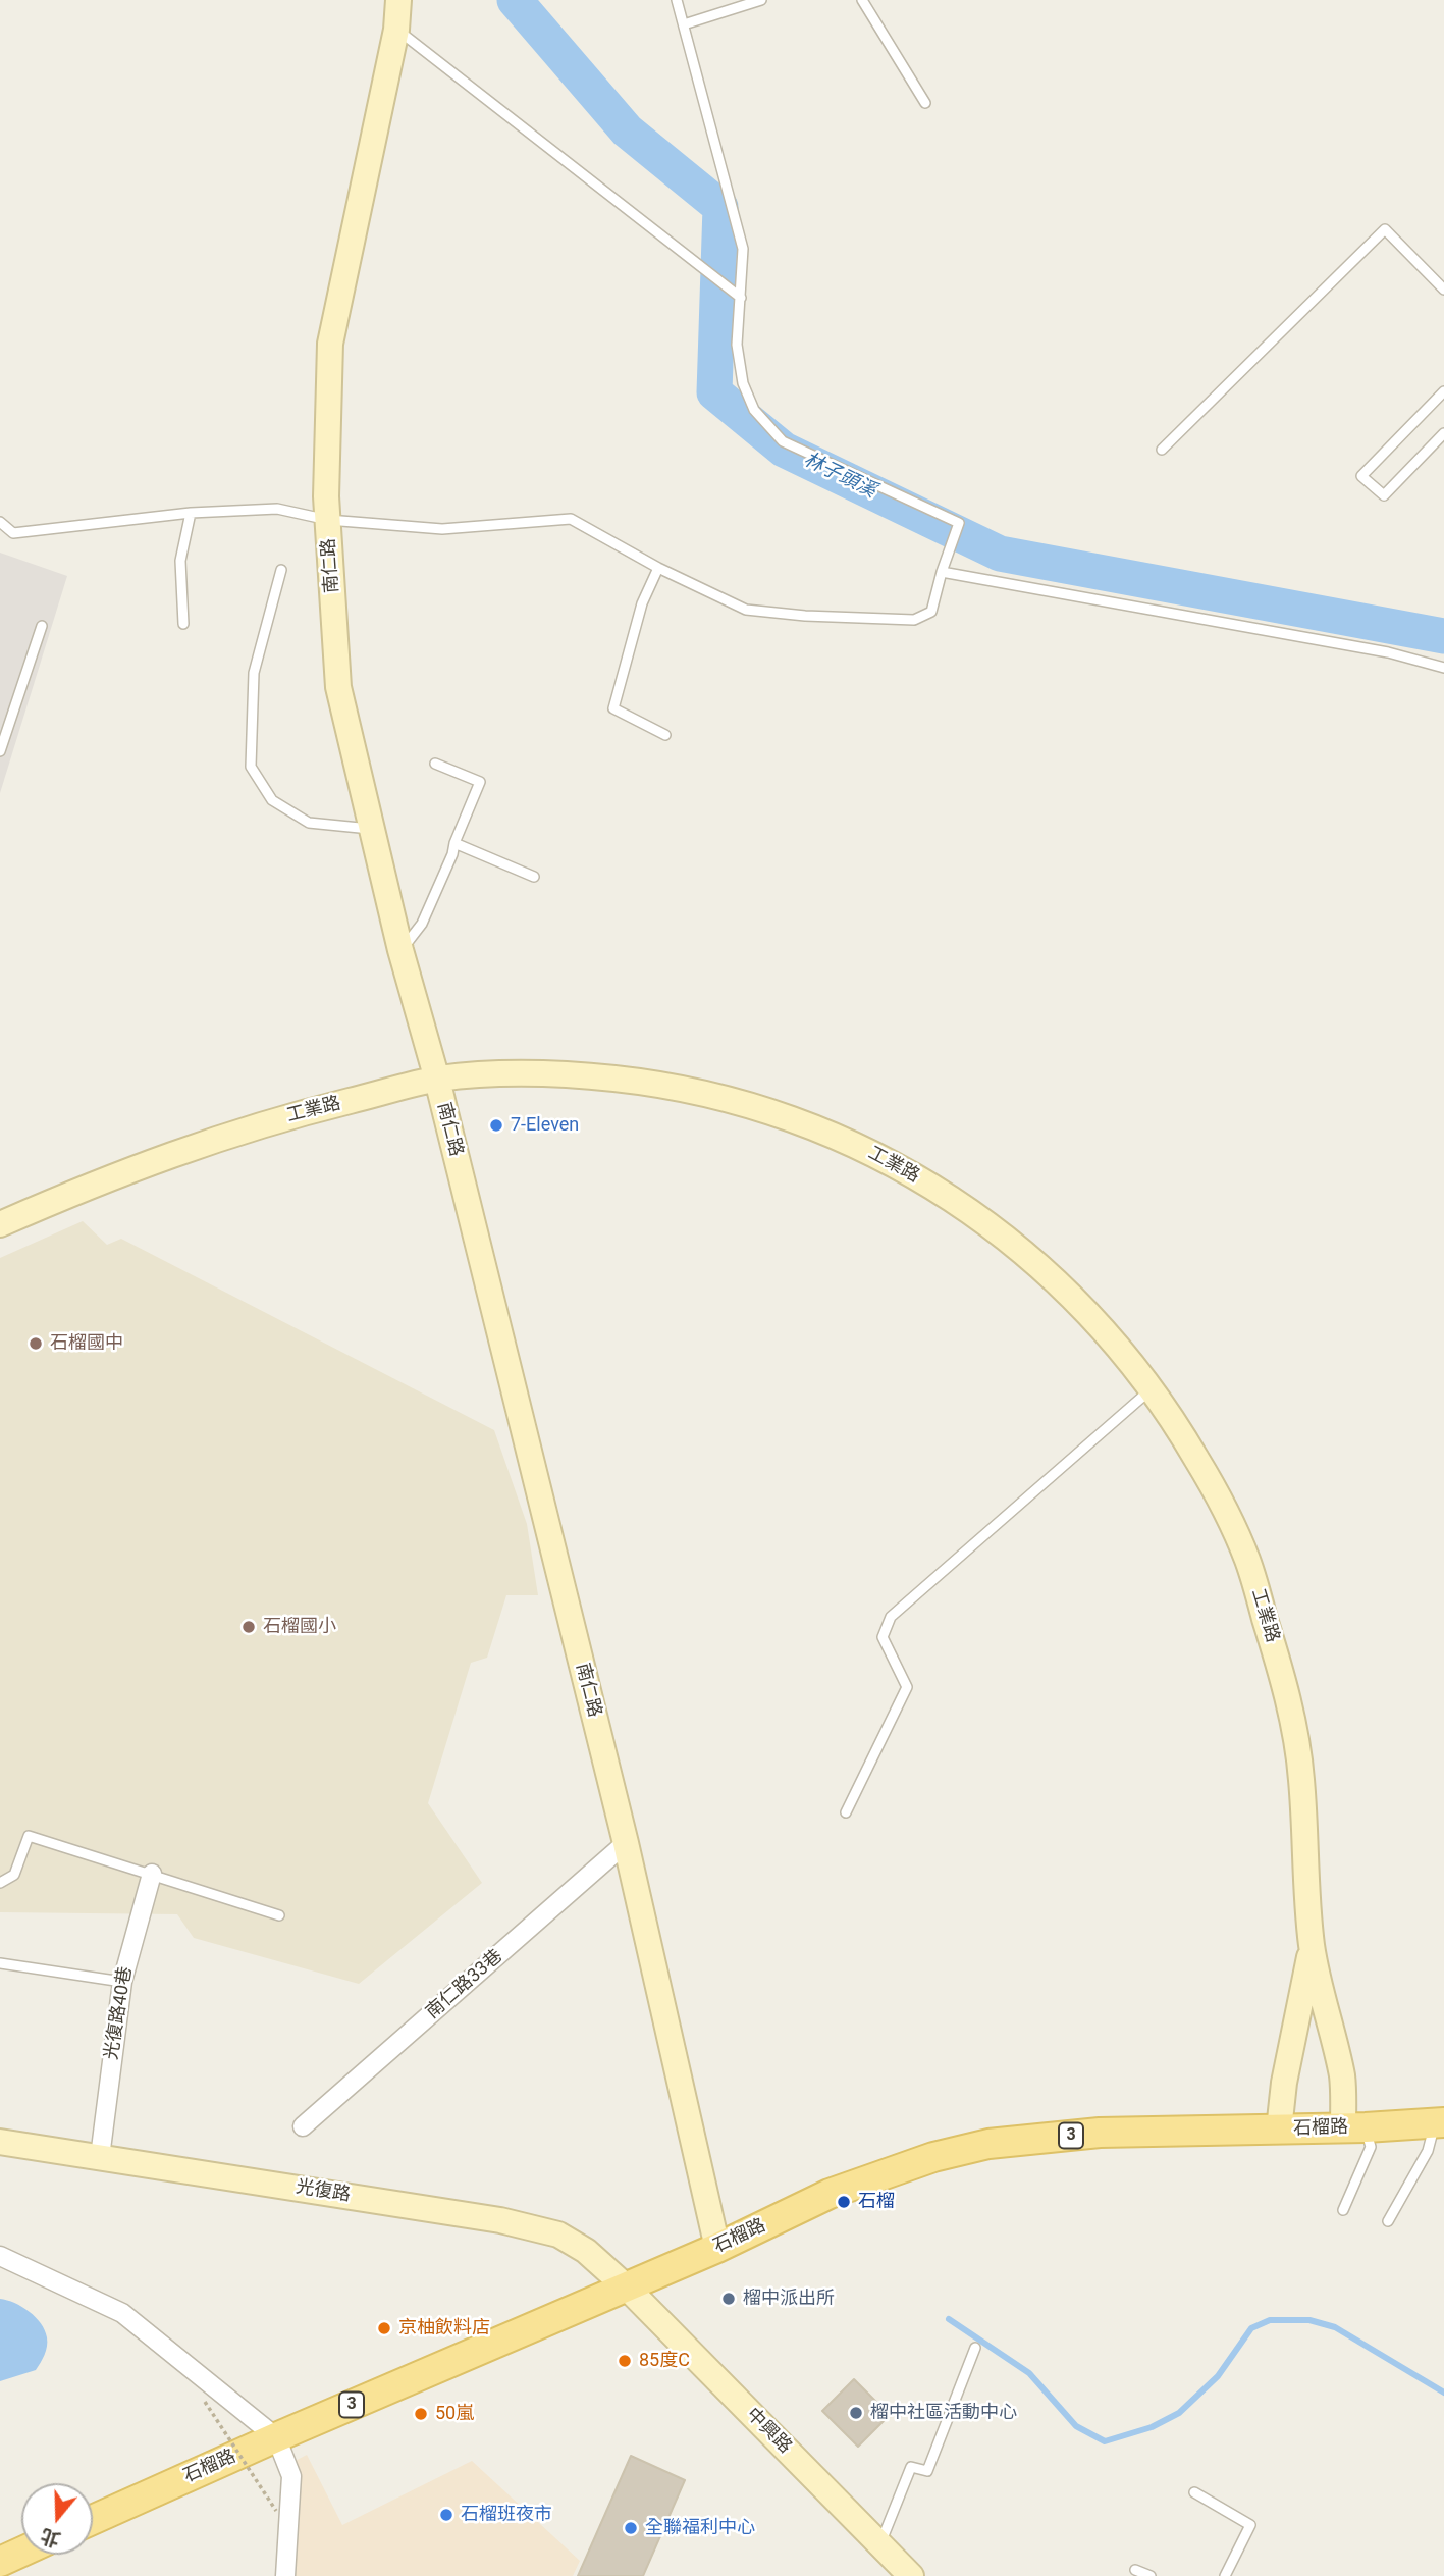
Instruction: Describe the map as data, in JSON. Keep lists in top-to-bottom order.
{
  "streets": {
    "main road": ["石榴路", "3"],
    "street": [
      "南仁路",
      "工業路",
      "南仁路33巷",
      "光復路40巷",
      "光復路",
      "中興路"
    ]
  },
  "crossings": [
    ["南仁路", "工業路"],
    ["南仁路", "南仁路33巷"],
    ["南仁路", "石榴路"],
    ["工業路", "石榴路"],
    ["光復路40巷", "光復路"],
    ["石榴路", "光復路"],
    ["石榴路", "中興路"],
    ["光復路", "中興路"]
  ],
  "water": ["林子頭溪"],
  "places": [
    "7-Eleven",
    "石榴國中",
    "石榴國小",
    "石榴",
    "榴中派出所",
    "京柚飲料店",
    "85度C",
    "榴中社區活動中心",
    "50嵐",
    "石榴班夜市",
    "全聯福利中心"
  ],
  "north": "bottom"
}
